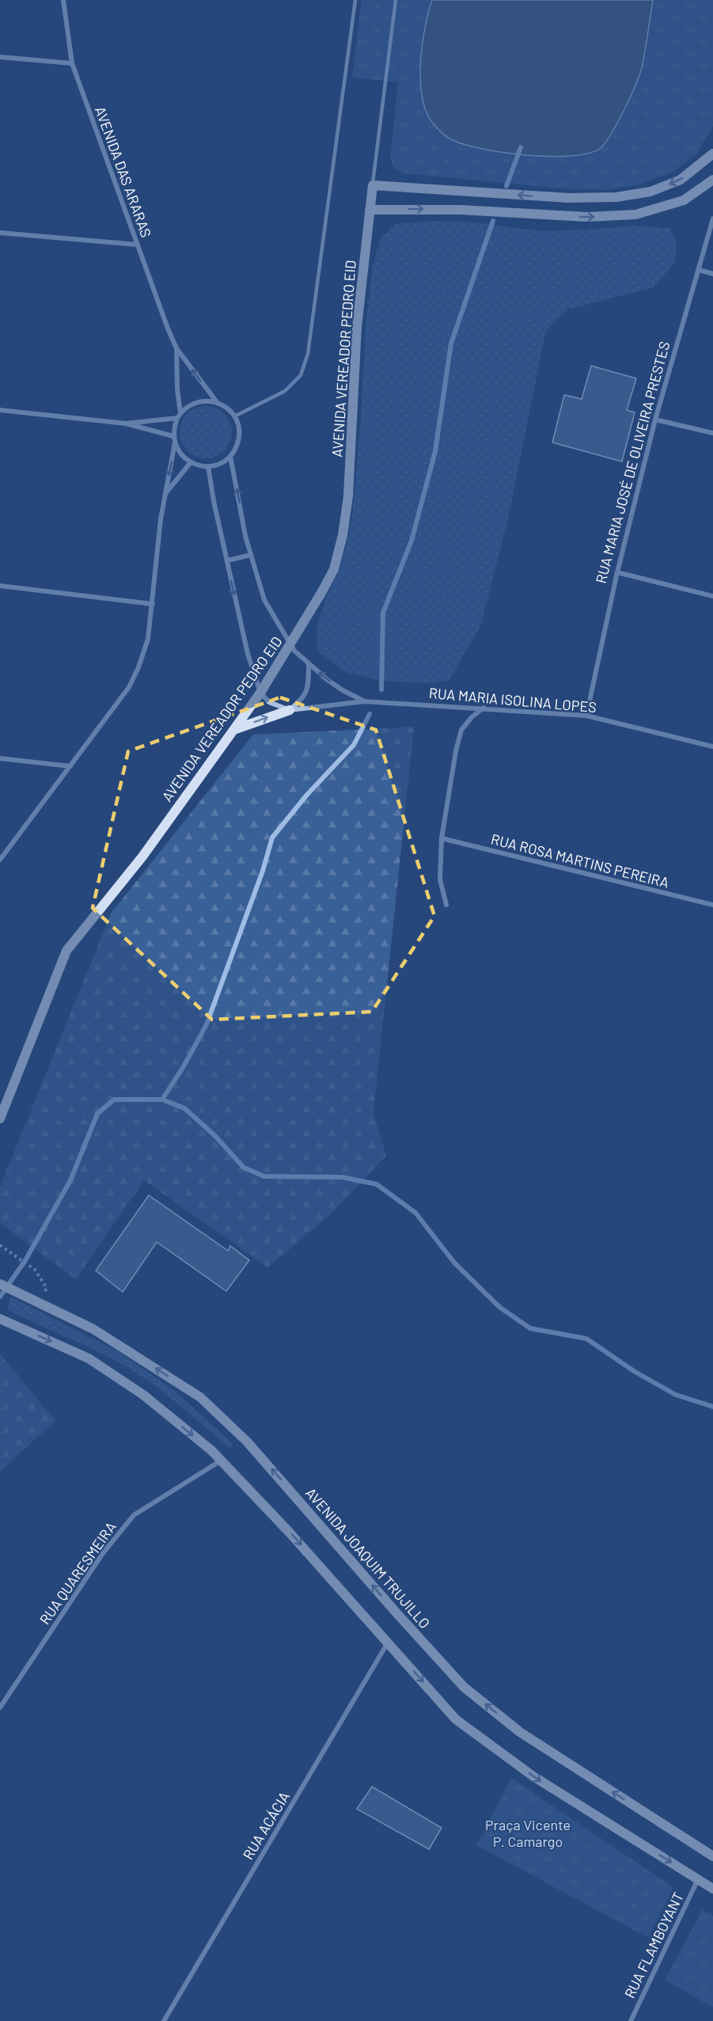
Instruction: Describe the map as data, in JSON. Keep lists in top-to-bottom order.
{
  "streets": {
    "main road": ["AVENIDA VEREADOR PEDRO EID", "AVENIDA JOAQUIM TRUJILLO"],
    "street": [
      "AVENIDA DAS ARARAS",
      "RUA MARIA JOSÉ DE OLIVEIRA PRESTES",
      "RUA MARIA ISOLINA LOPES",
      "RUA ROSA MARTINS PEREIRA",
      "RUA QUARESMEIRA",
      "RUA ACÁCIA",
      "RUA FLAMBOYANT"
    ]
  },
  "crossings": [
    ["AVENIDA DAS ARARAS", "RUA MARIA ISOLINA LOPES"],
    ["AVENIDA VEREADOR PEDRO EID", "RUA MARIA ISOLINA LOPES"],
    ["RUA MARIA JOSÉ DE OLIVEIRA PRESTES", "RUA MARIA ISOLINA LOPES"]
  ],
  "parks": ["Praça Vicente P. Camargo"]
}
